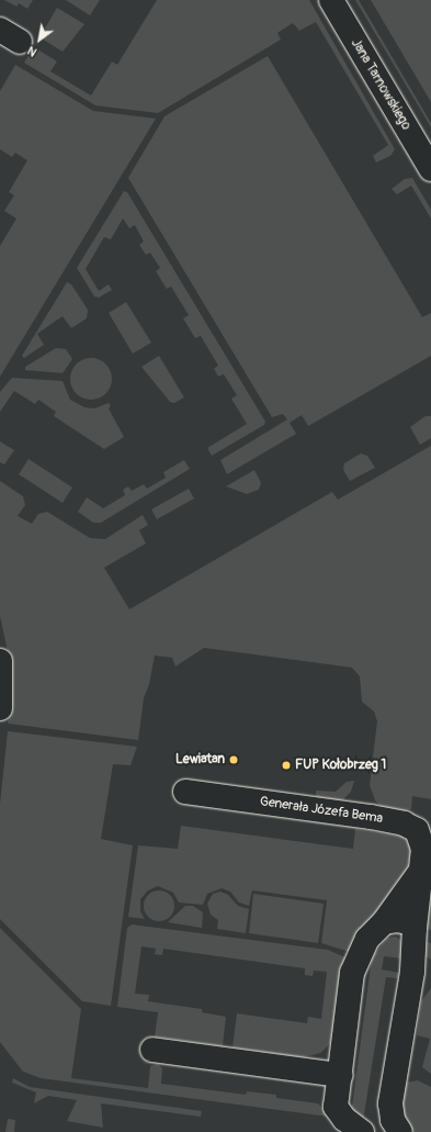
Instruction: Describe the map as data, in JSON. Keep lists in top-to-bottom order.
{
  "streets": {
    "street": ["Jana Tarnowskiego", "Generała Józefa Bema"]
  },
  "places": ["Lewiatan", "FUP Kołobrzeg 1"],
  "north": "bottom left"
}
